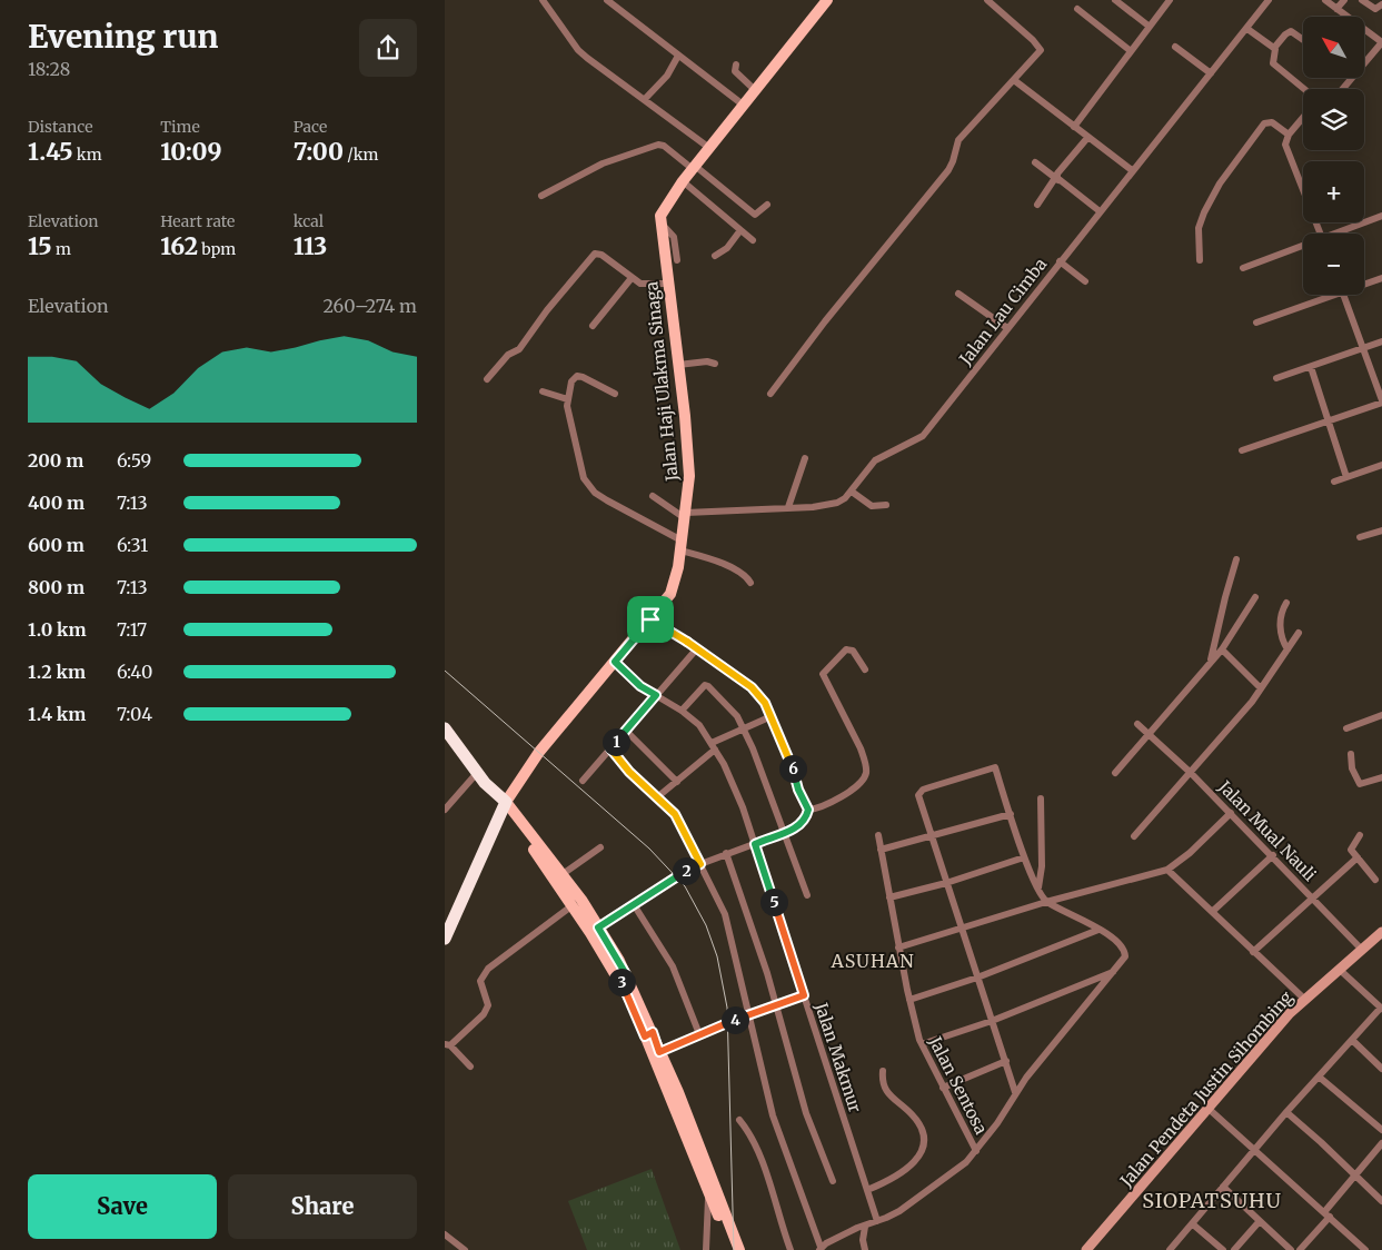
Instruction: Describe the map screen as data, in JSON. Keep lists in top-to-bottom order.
{
  "streets": {
    "main road": ["Jalan Haji Ulakma Sinaga"],
    "street": [
      "Jalan Lau Cimba",
      "Jalan Mual Nauli",
      "Jalan Makmur",
      "Jalan Sentosa",
      "Jalan Pendeta Justin Sihombing"
    ]
  },
  "crossings": [
    ["Jalan Lau Cimba", "Jalan Haji Ulakma Sinaga"],
    ["Jalan Haji Ulakma Sinaga", "Jalan Makmur"],
    ["Jalan Mual Nauli", "Jalan Pendeta Justin Sihombing"]
  ],
  "districts": ["ASUHAN", "SIOPATSUHU"],
  "north": "top left",
  "page": {
    "heading": ["Evening run", "18:28"],
    "map_buttons": ["+", "−"],
    "stats": [
      ["Distance", "1.45 km"],
      ["Time", "10:09"],
      ["Pace", "7:00 /km"],
      ["Elevation", "15 m"],
      ["Heart rate", "162 bpm"],
      ["kcal", "113"]
    ],
    "chart": ["Elevation", "260–274 m"],
    "list": [
      {
        "name": "200 m",
        "note": "6:59"
      },
      {
        "name": "400 m",
        "note": "7:13"
      },
      {
        "name": "600 m",
        "note": "6:31"
      },
      {
        "name": "800 m",
        "note": "7:13"
      },
      {
        "name": "1.0 km",
        "note": "7:17"
      },
      {
        "name": "1.2 km",
        "note": "6:40"
      },
      {
        "name": "1.4 km",
        "note": "7:04"
      }
    ],
    "pins": [
      "1",
      "6",
      "2",
      "5",
      "3",
      "4"
    ],
    "buttons": ["Save", "Share"]
  }
}
